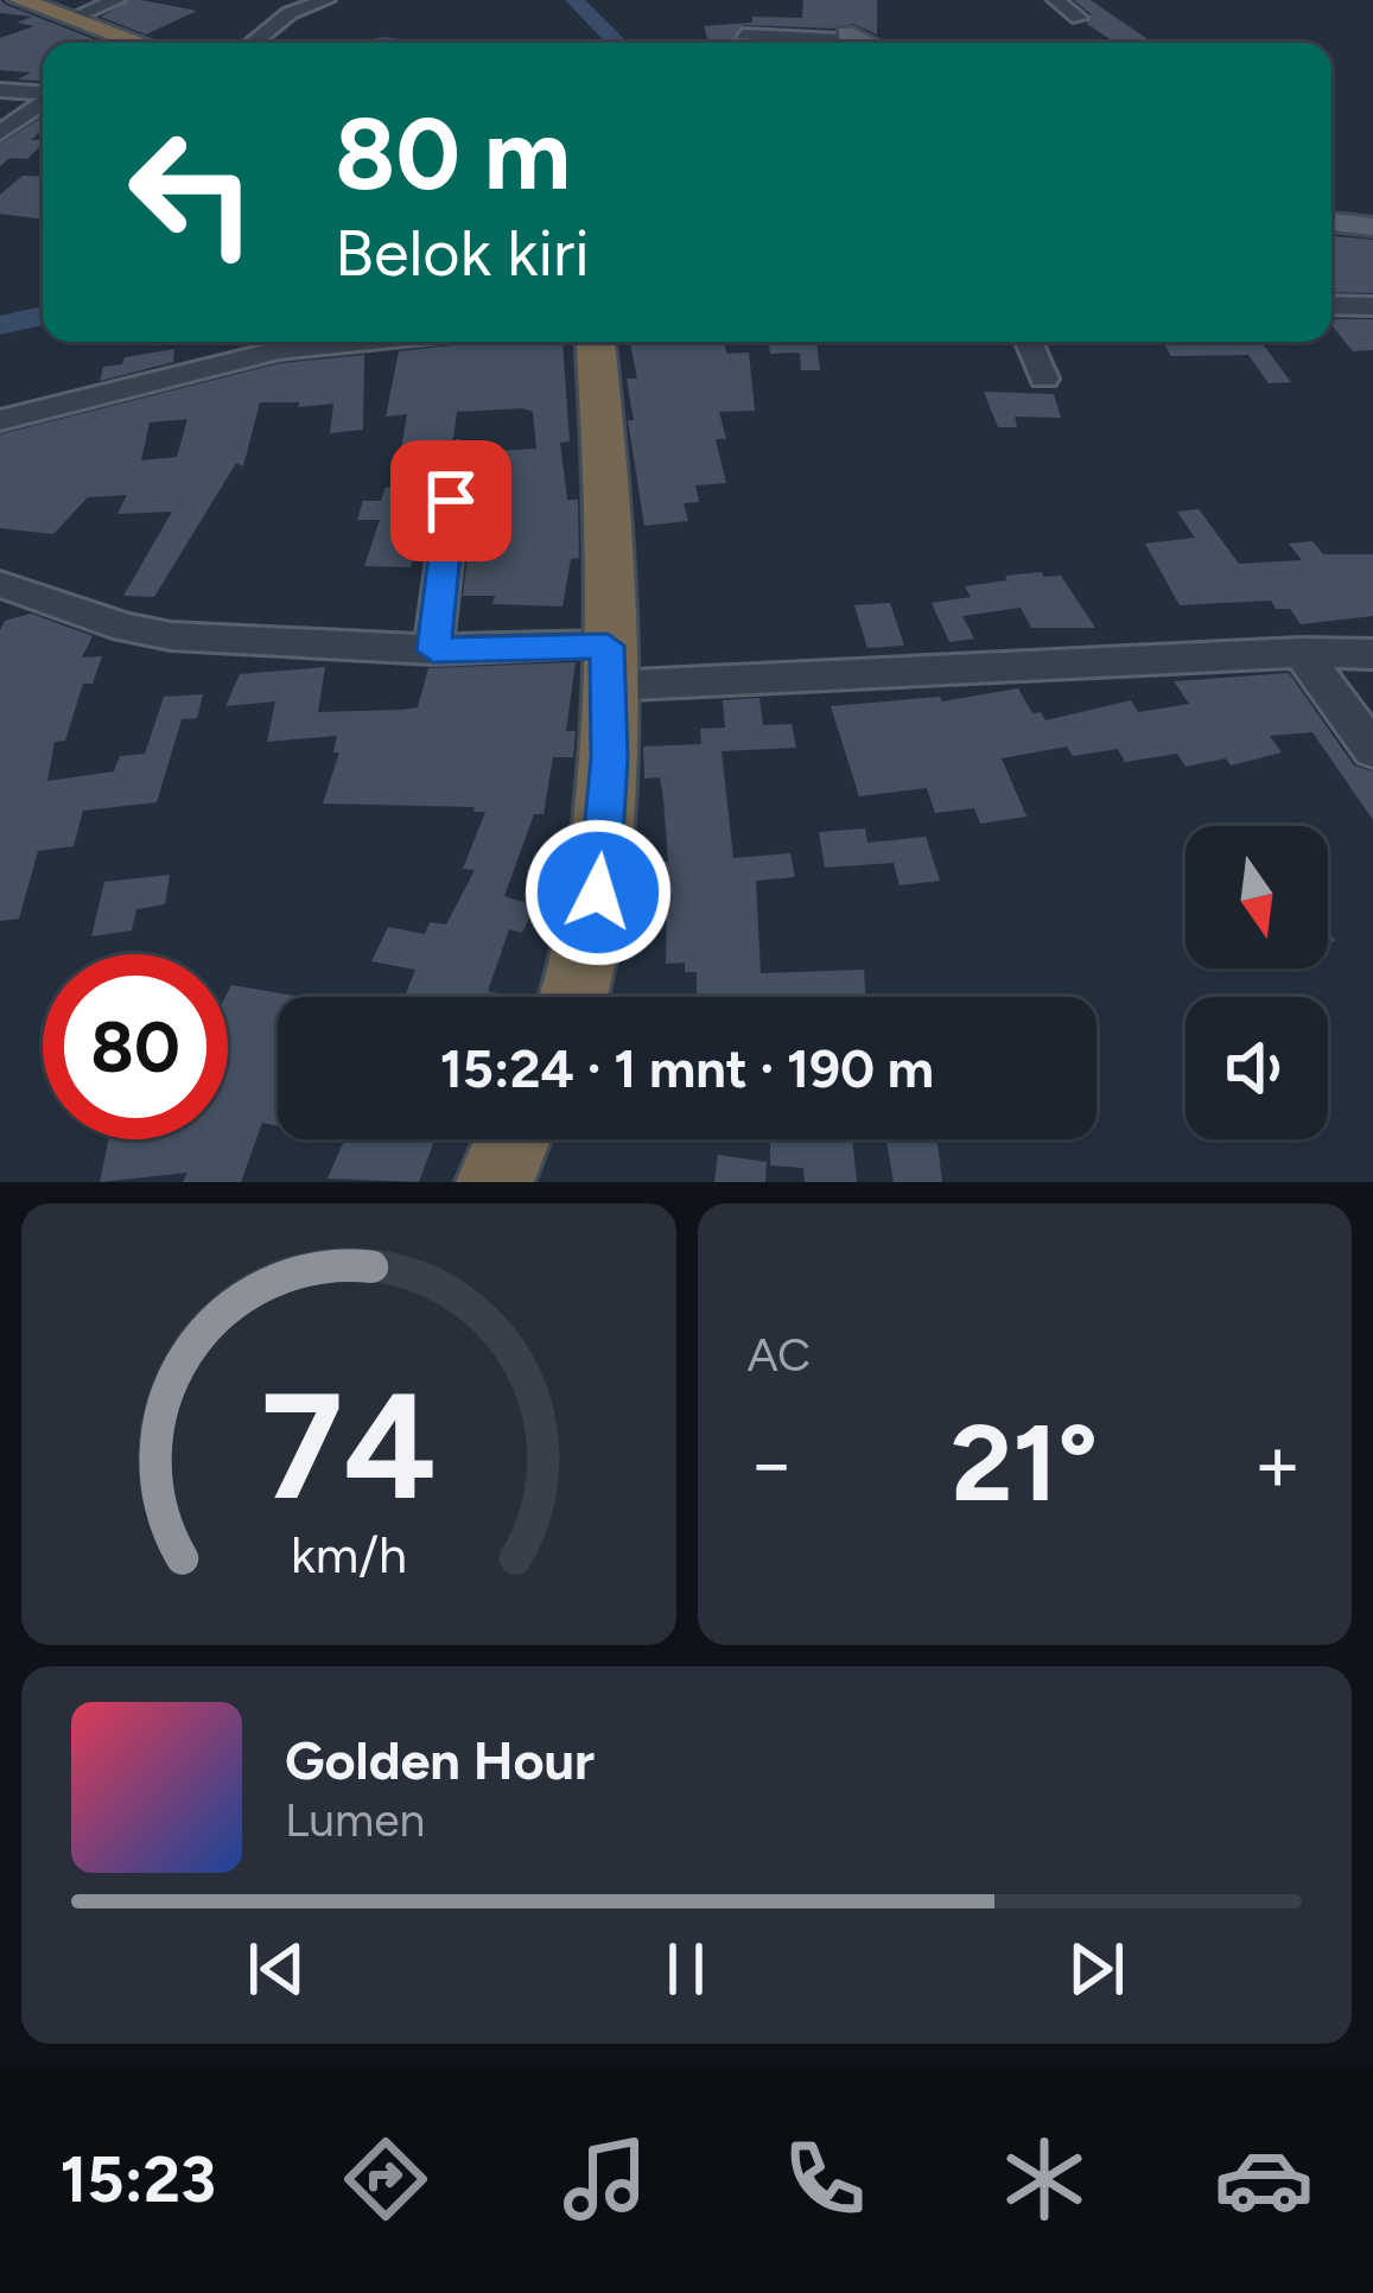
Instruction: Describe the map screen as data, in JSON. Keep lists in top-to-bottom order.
{
  "north": "bottom",
  "page": {
    "turn": ["80 m", "Belok kiri"],
    "limit": "80",
    "trip": "15:24 · 1 mnt · 190 m",
    "tile": "AC",
    "heat": ["−", "21°", "+"],
    "song": ["Golden Hour", "Lumen"],
    "tabs": "15:23",
    "gauge": ["74", "km/h"]
  }
}
